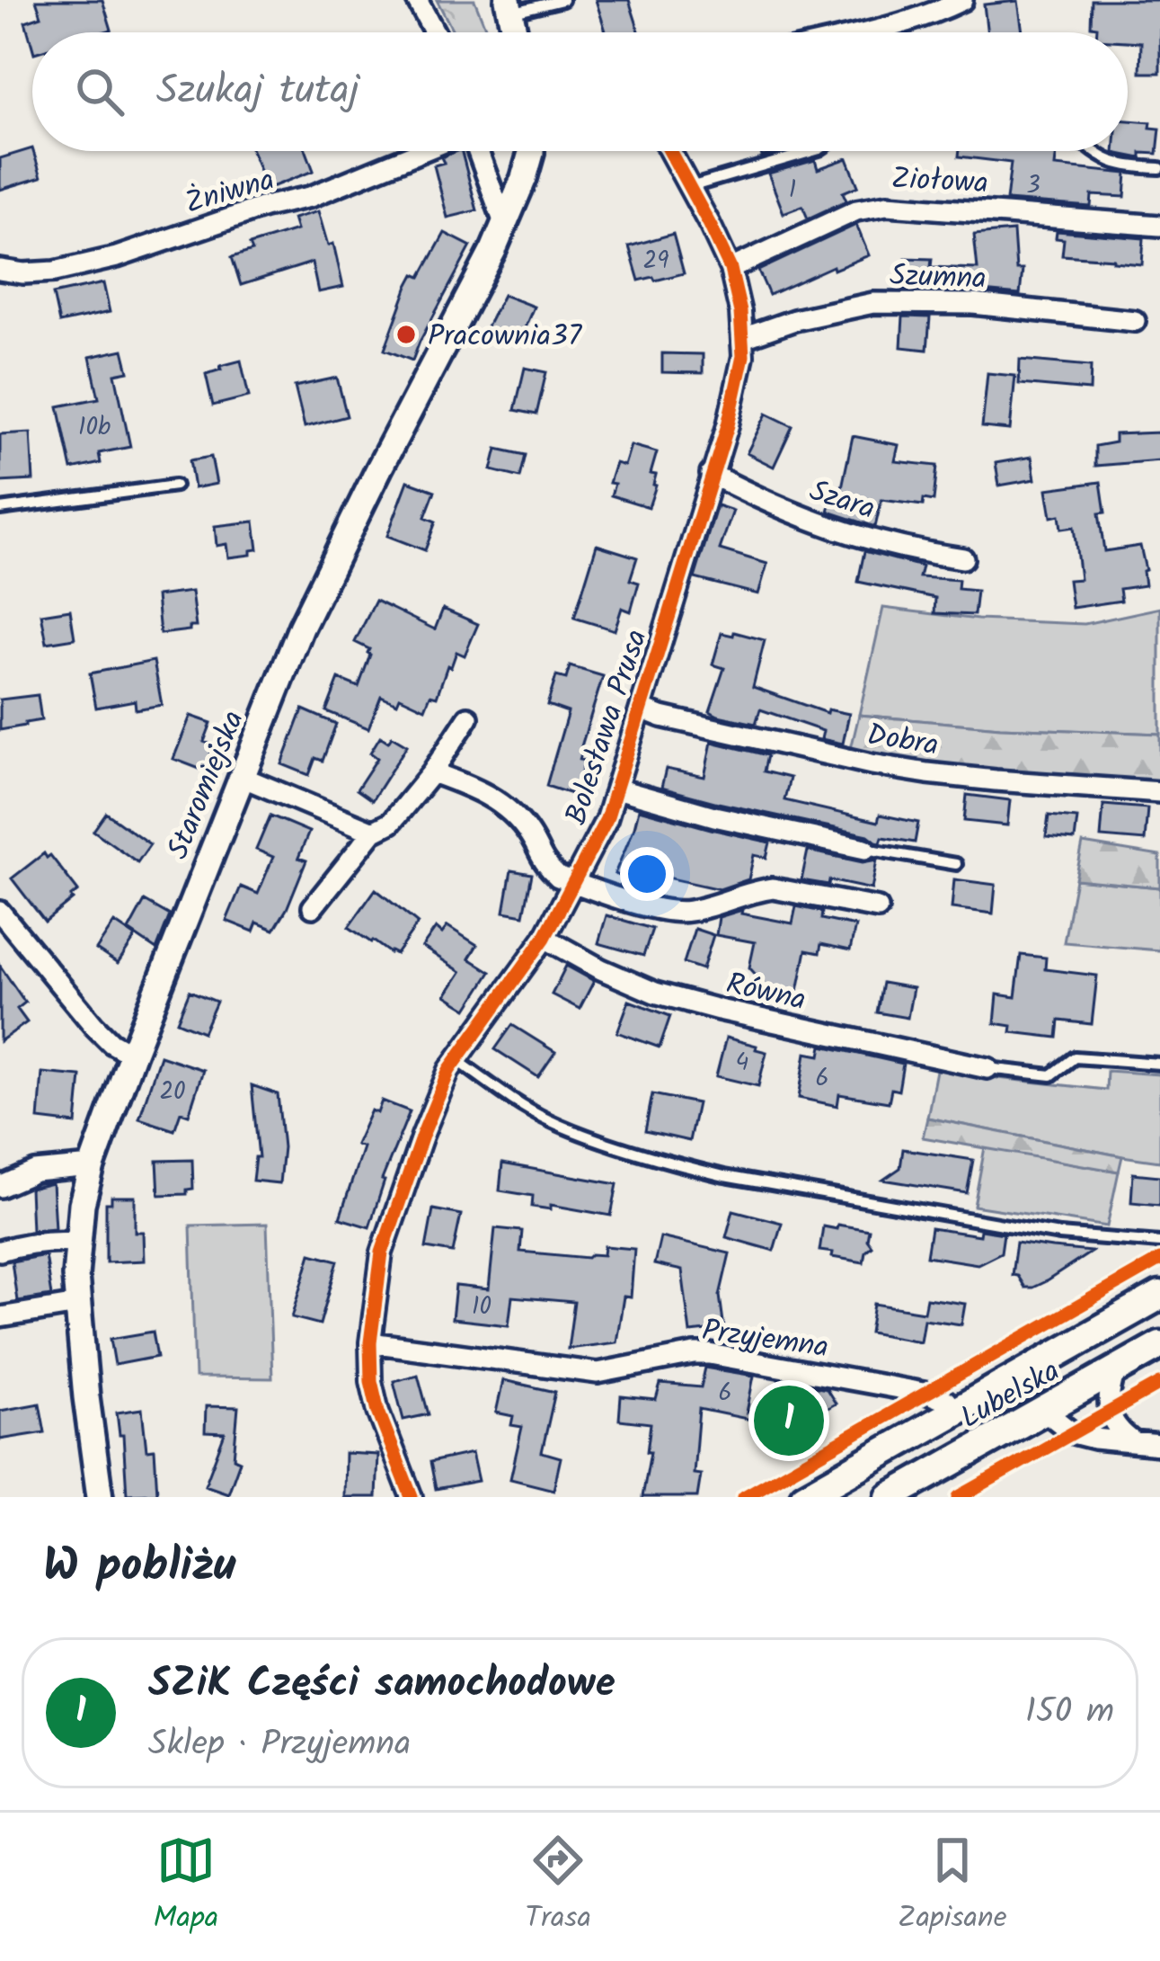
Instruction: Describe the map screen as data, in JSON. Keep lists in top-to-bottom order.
{
  "streets": {
    "main road": ["Lubelska"],
    "street": [
      "Ziołowa",
      "Żniwna",
      "Szumna",
      "Szara",
      "Bolesława Prusa",
      "Dobra",
      "Staromiejska",
      "Równa",
      "Przyjemna"
    ]
  },
  "crossings": [
    ["Ziołowa", "Bolesława Prusa"],
    ["Szumna", "Bolesława Prusa"],
    ["Szara", "Bolesława Prusa"],
    ["Bolesława Prusa", "Dobra"],
    ["Bolesława Prusa", "Równa"],
    ["Bolesława Prusa", "Przyjemna"],
    ["Przyjemna", "Lubelska"]
  ],
  "places": ["Pracownia37"],
  "house_numbers": [
    "3",
    "1",
    "29",
    "10b",
    "4",
    "6",
    "20",
    "10",
    "6"
  ],
  "page": {
    "search": "Szukaj tutaj",
    "pins": "1",
    "heading": "W pobliżu",
    "list": [
      {
        "mark": "1",
        "name": "SZiK Części samochodowe",
        "note": "Sklep · Przyjemna",
        "value": "150 m"
      }
    ],
    "nav": ["Mapa", "Trasa", "Zapisane"]
  }
}
